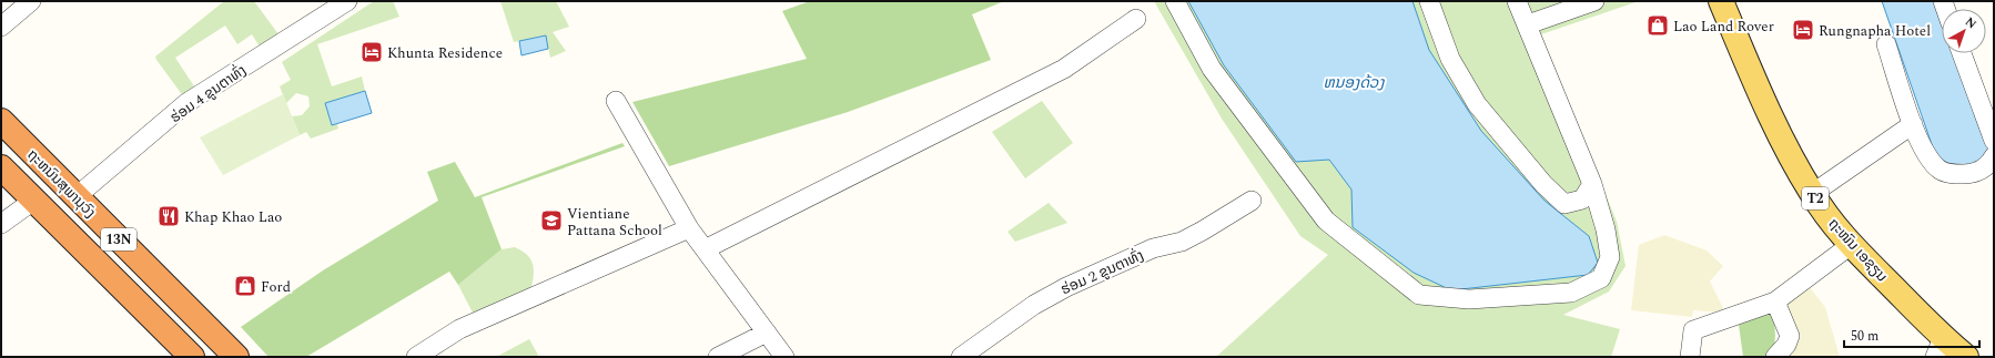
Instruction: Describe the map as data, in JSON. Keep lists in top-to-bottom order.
{
  "streets": {
    "highway": ["ຖະຫນົນສຸພານຸວົງ", "13N"],
    "main road": ["T2", "ຖະໜົນ ເອຊຽນ"],
    "street": ["ຮ່ອມ 4 ຂູນຕາທົ່ງ", "ຮ່ອມ 2 ຂູນຕາທົ່ງ"]
  },
  "crossings": [
    ["ຮ່ອມ 4 ຂູນຕາທົ່ງ", "ຖະຫນົນສຸພານຸວົງ"]
  ],
  "water": ["ຫນອງດ້ວງ"],
  "places": {
    "shop": ["Lao Land Rover", "Ford"],
    "hotel": ["Rungnapha Hotel", "Khunta Residence"],
    "restaurant": ["Khap Khao Lao"],
    "school or university": ["Vientiane Pattana School"]
  },
  "scale_bar": "50 m",
  "north": "top right"
}
